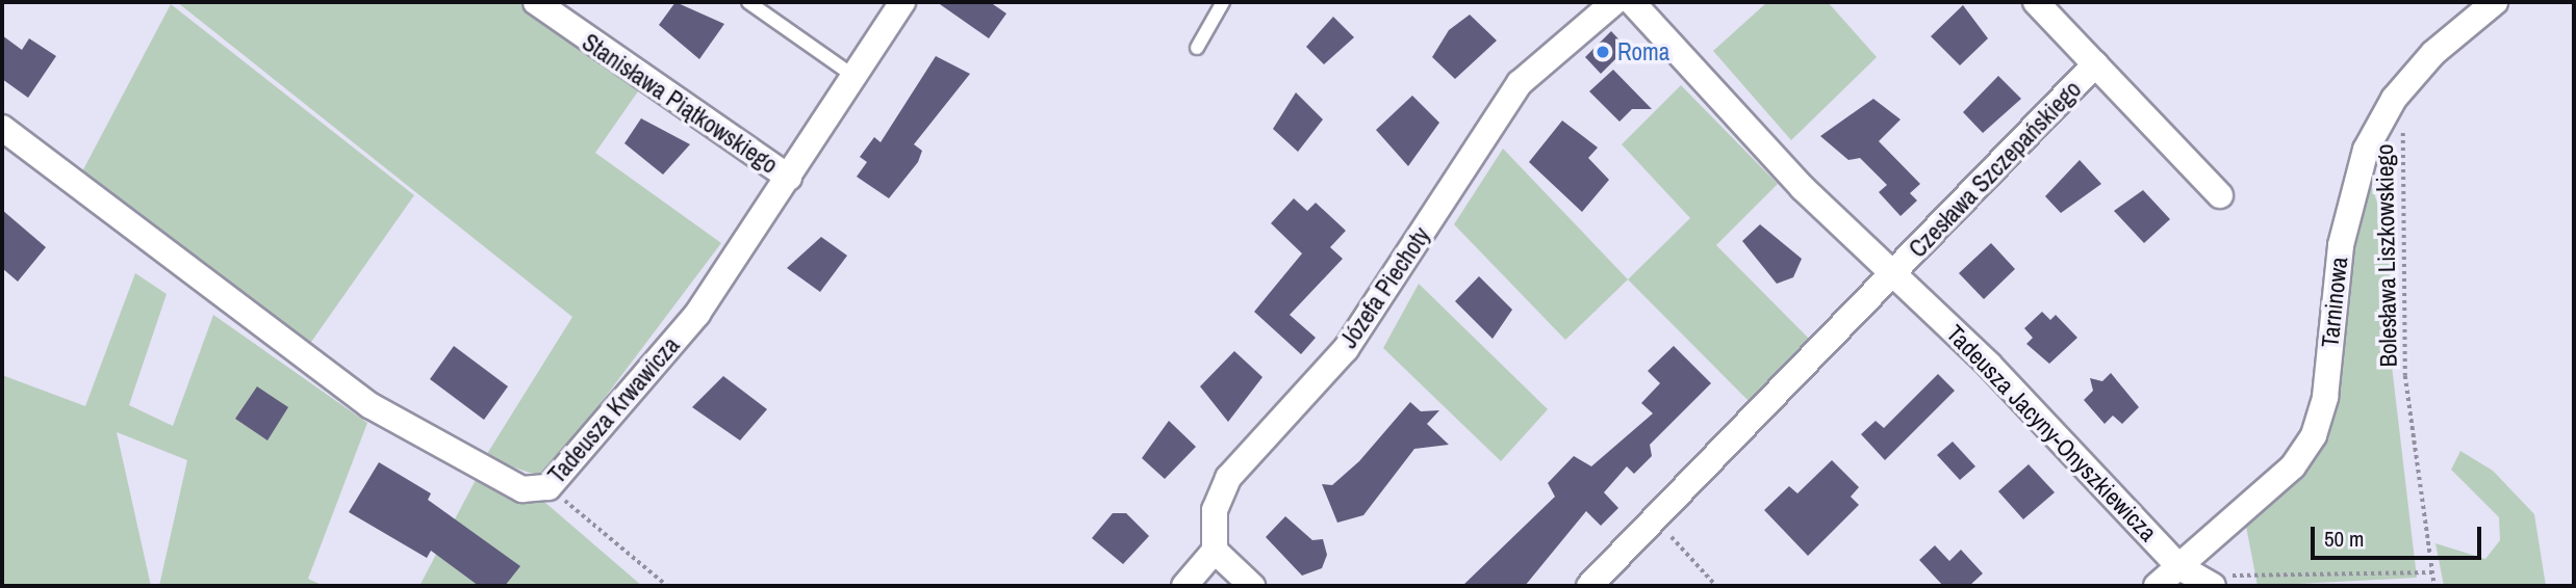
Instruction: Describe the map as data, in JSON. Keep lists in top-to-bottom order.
{
  "streets": {
    "street": [
      "Stanisława Piątkowskiego",
      "Czesława Szczepańskiego",
      "Józefa Piechoty",
      "Tarninowa",
      "Tadeusza Krwawicza",
      "Tadeusza Jacyny-Onyszkiewicza"
    ],
    "path": ["Bolesława Liszkowskiego"]
  },
  "crossings": [
    ["Stanisława Piątkowskiego", "Tadeusza Krwawicza"],
    ["Czesława Szczepańskiego", "Tadeusza Jacyny-Onyszkiewicza"],
    ["Bolesława Liszkowskiego", "Tarninowa"],
    ["Tarninowa", "Tadeusza Jacyny-Onyszkiewicza"]
  ],
  "places": ["Roma"],
  "scale_bar": "50 m"
}
